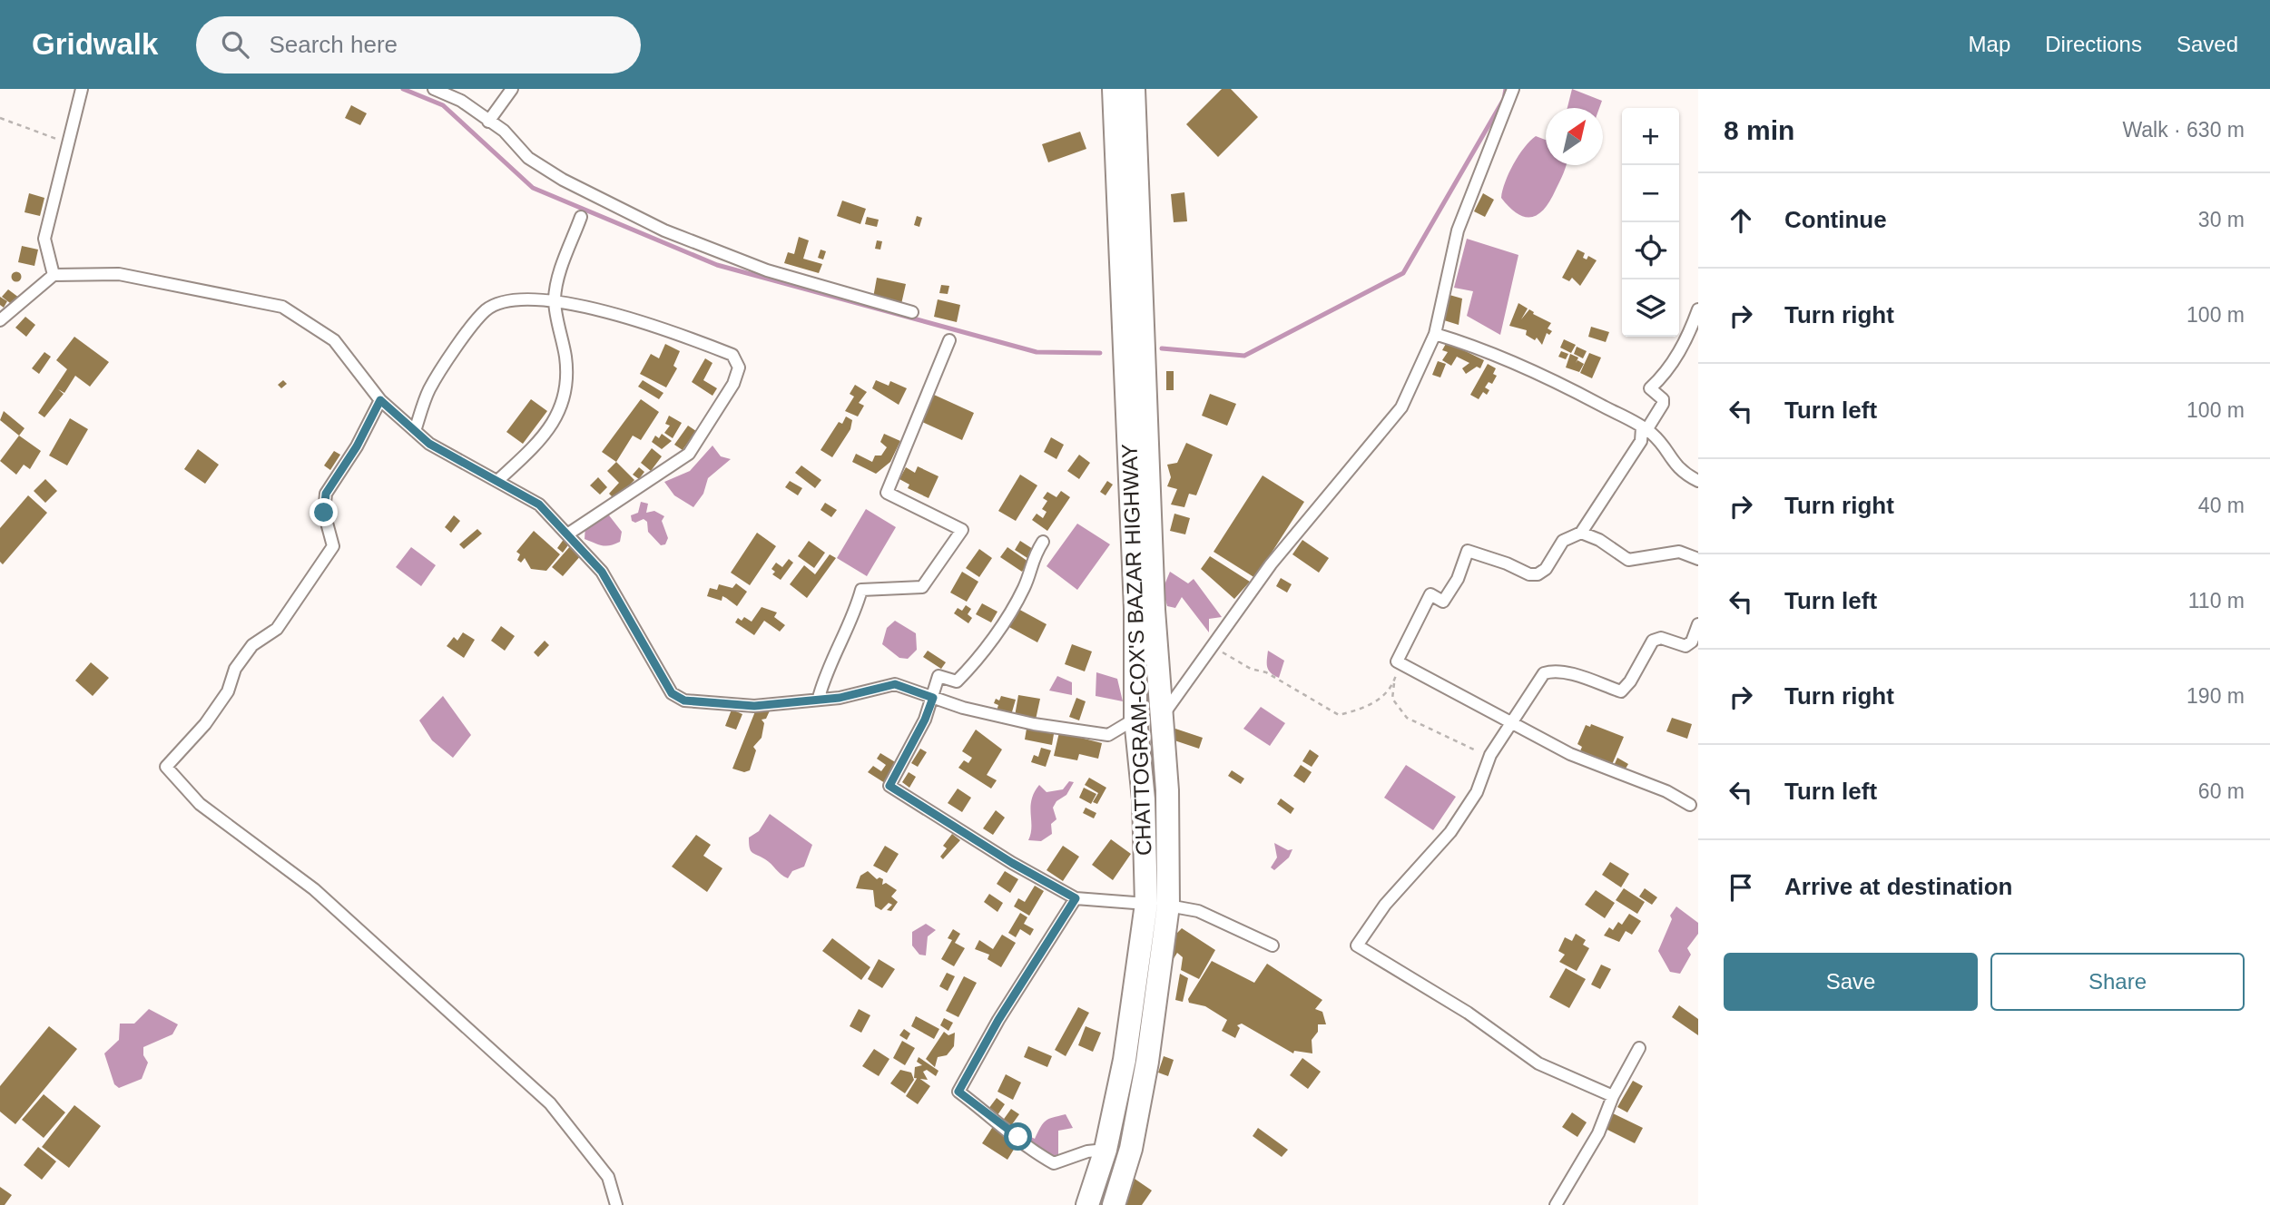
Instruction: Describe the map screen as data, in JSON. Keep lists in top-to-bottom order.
{
  "streets": {
    "highway": ["CHATTOGRAM-COX'S BAZAR HIGHWAY"]
  },
  "north": "top right",
  "page": {
    "header": "Gridwalk",
    "search": "Search here",
    "nav": ["Map", "Directions", "Saved"],
    "heading": ["8 min", "Walk · 630 m"],
    "map_buttons": ["+", "−"],
    "list": [
      ["Continue", "30 m"],
      ["Turn right", "100 m"],
      ["Turn left", "100 m"],
      ["Turn right", "40 m"],
      ["Turn left", "110 m"],
      ["Turn right", "190 m"],
      ["Turn left", "60 m"],
      "Arrive at destination"
    ],
    "buttons": ["Save", "Share"]
  }
}
